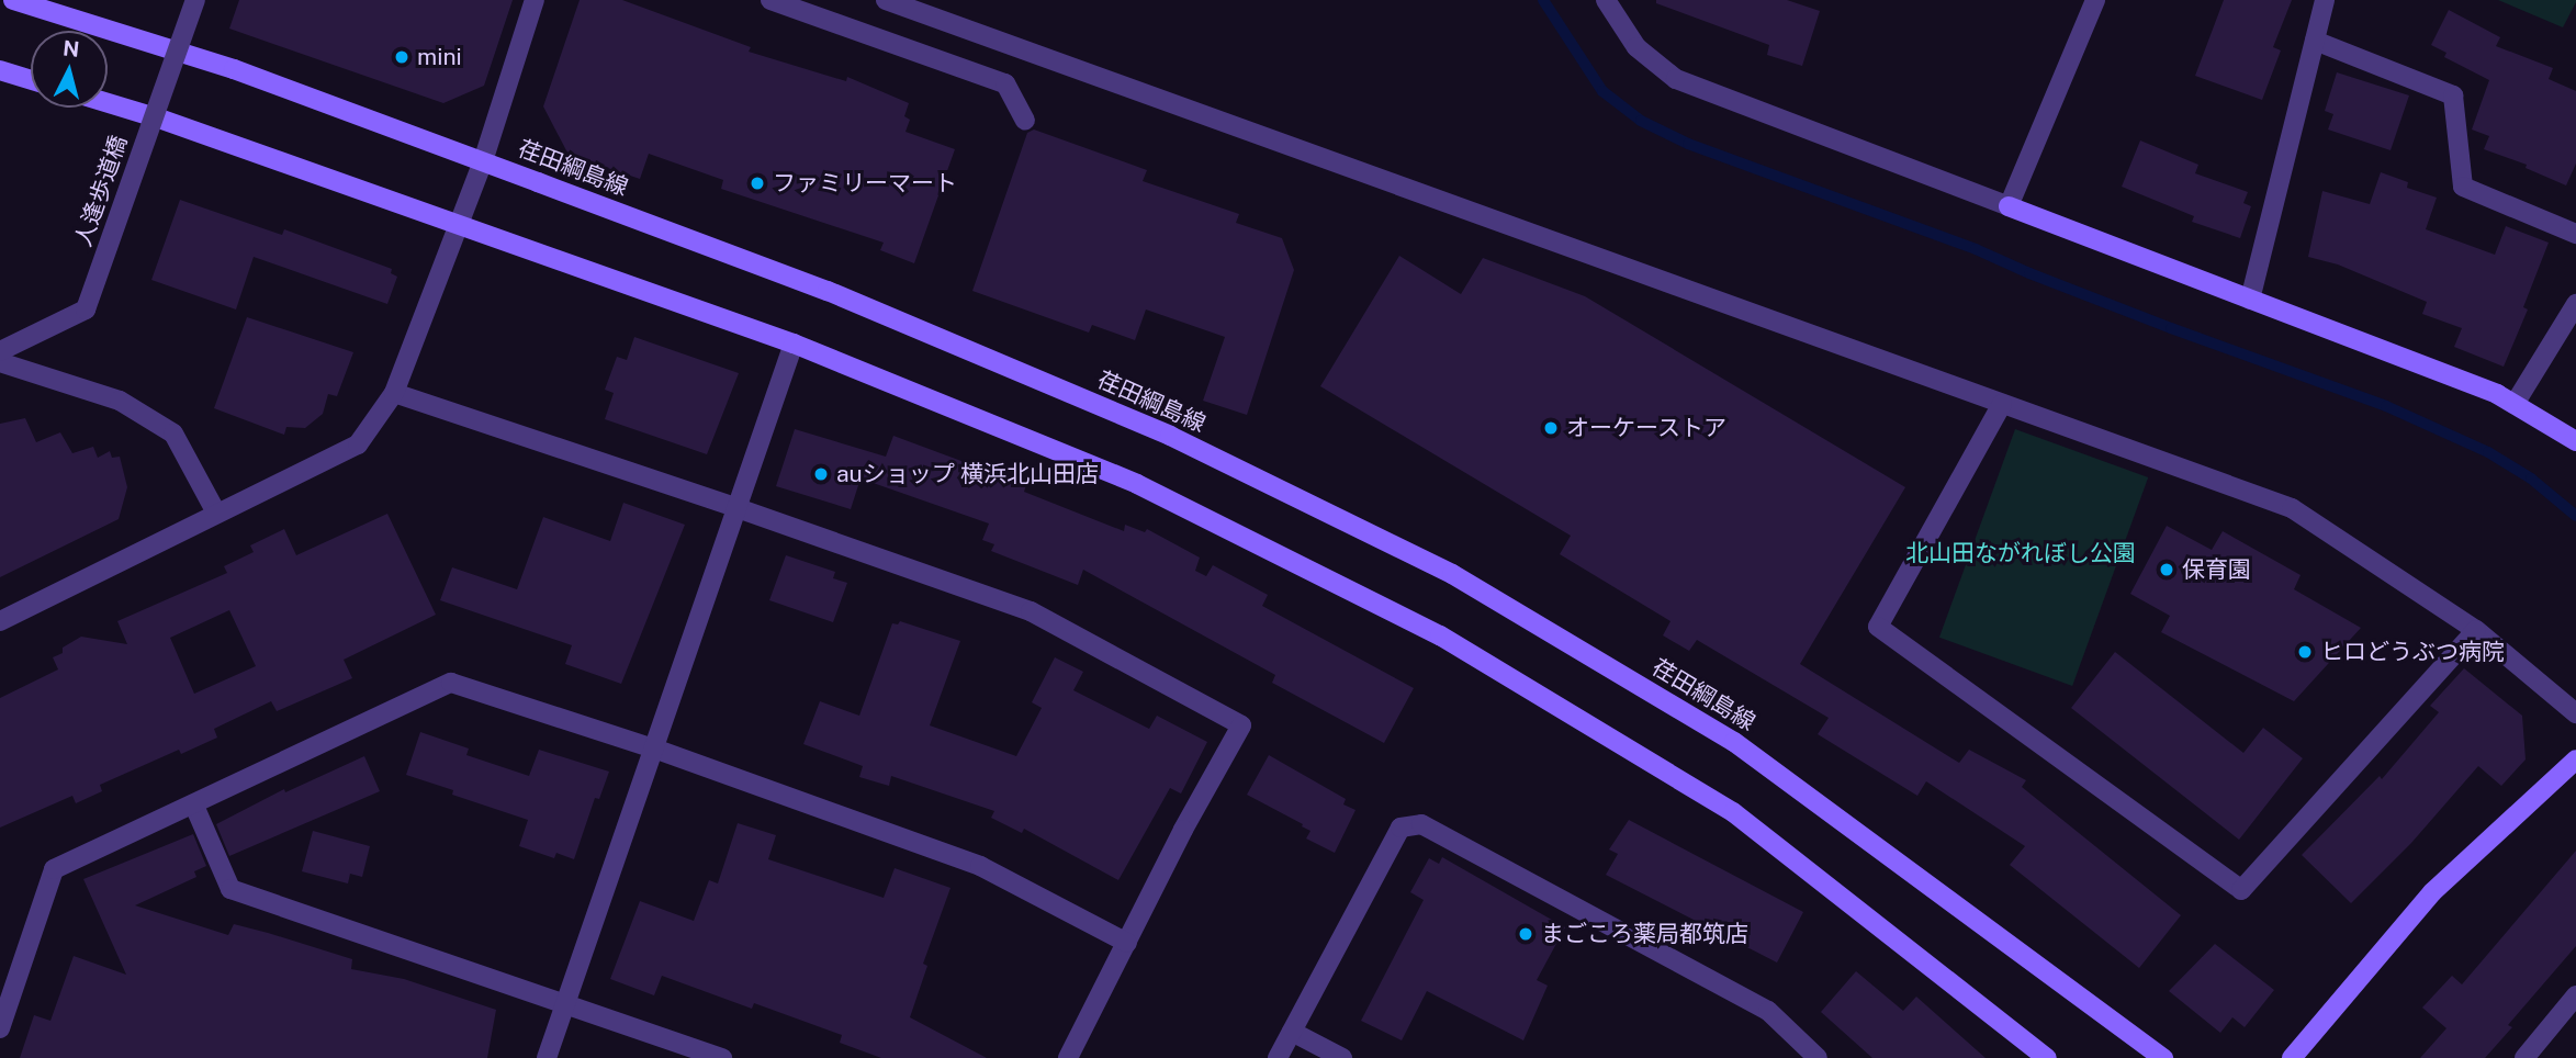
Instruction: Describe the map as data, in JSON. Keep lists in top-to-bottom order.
{
  "streets": {
    "main road": ["荏田綱島線"],
    "street": ["人逢歩道橋"]
  },
  "parks": ["北山田ながれぼし公園"],
  "places": [
    "mini",
    "ファミリーマート",
    "オーケーストア",
    "auショップ 横浜北山田店",
    "保育園",
    "ヒロどうぶつ病院",
    "まごころ薬局都筑店"
  ],
  "north": "top"
}
